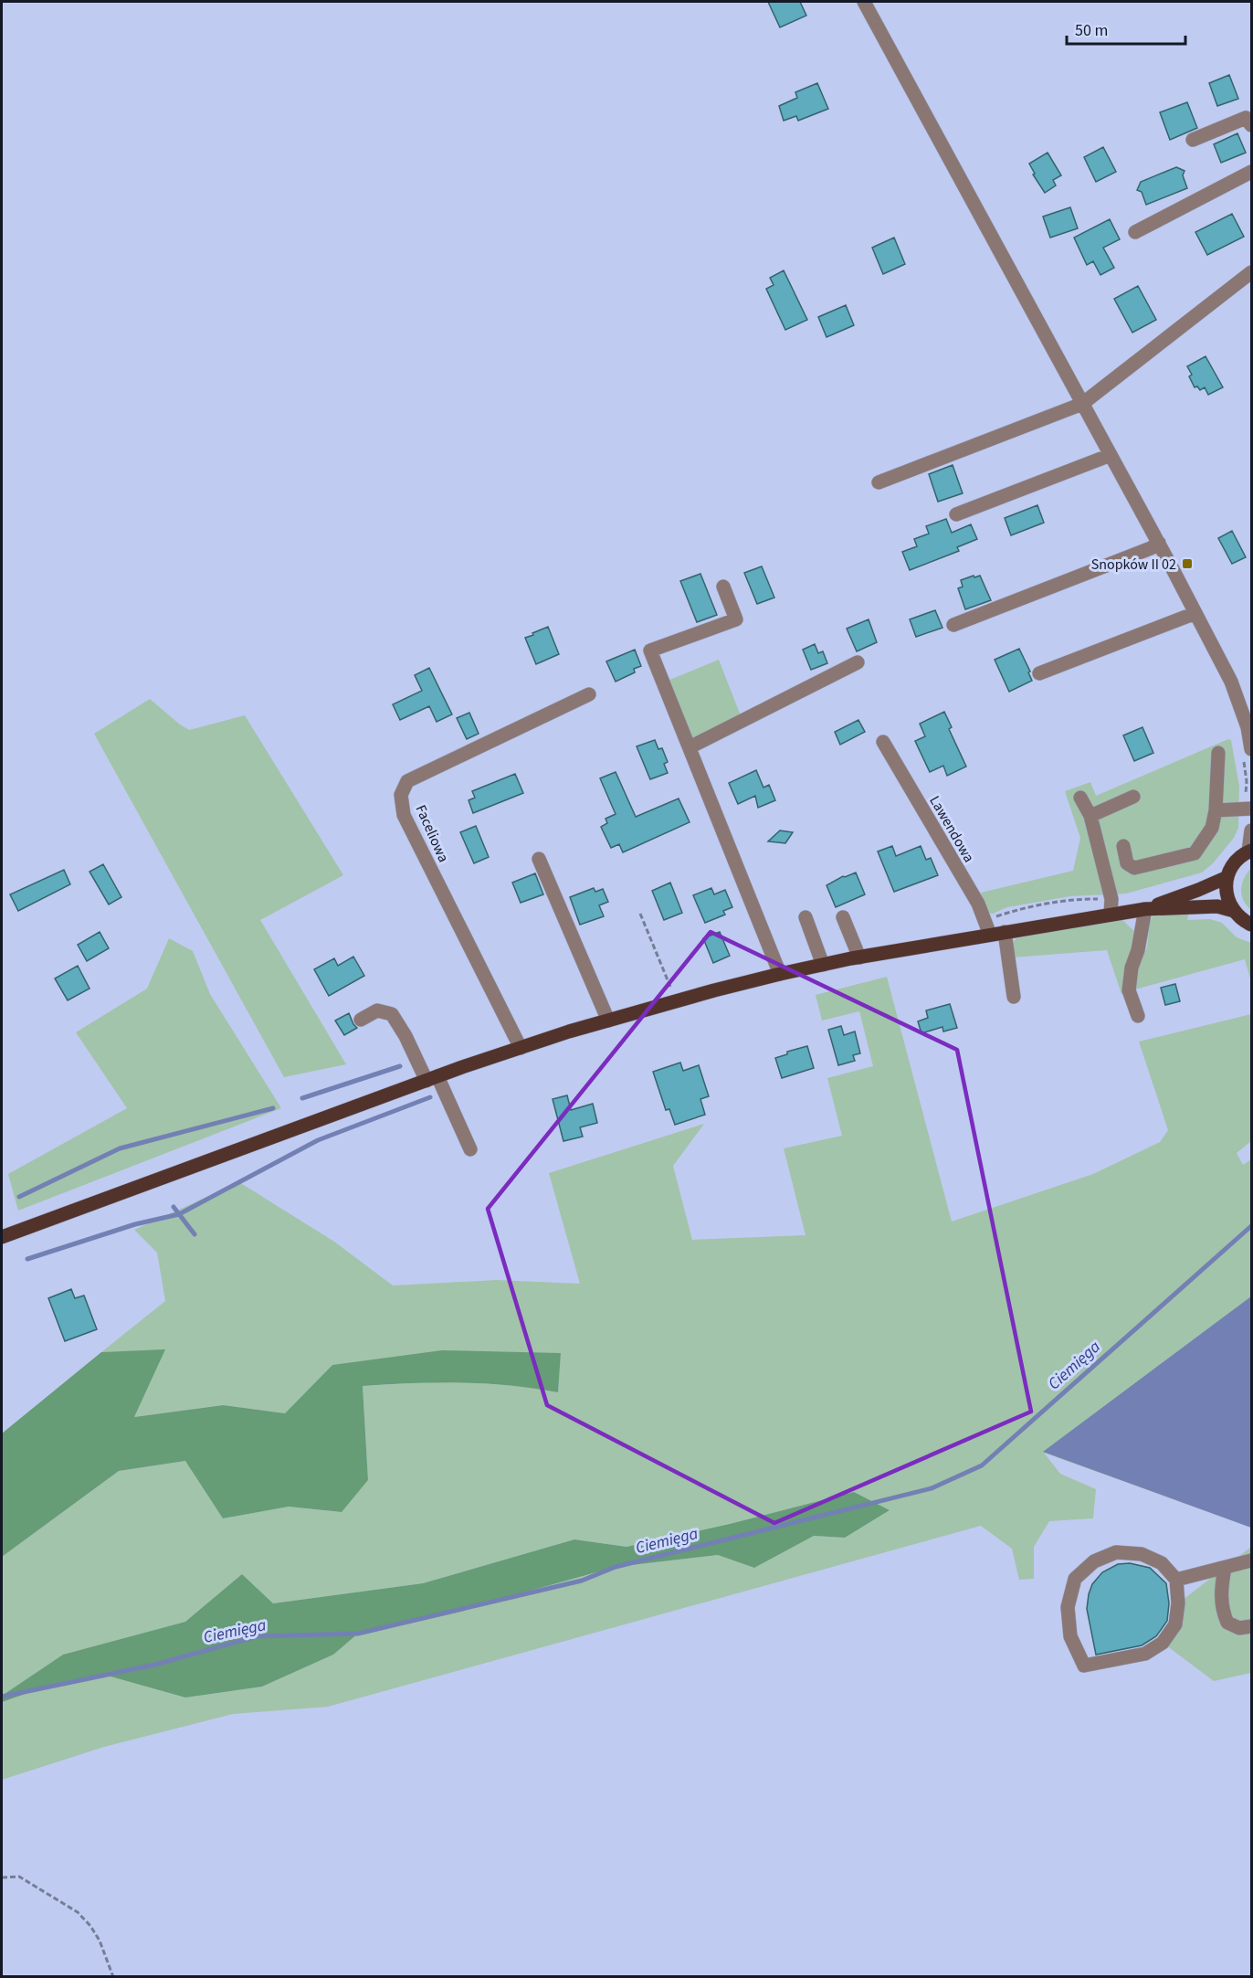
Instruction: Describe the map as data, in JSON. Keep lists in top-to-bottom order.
{
  "streets": {
    "street": ["Lawendowa", "Faceliowa"]
  },
  "water": ["Ciemięga"],
  "places": {
    "transit": ["Snopków II 02"]
  },
  "scale_bar": "50 m"
}
